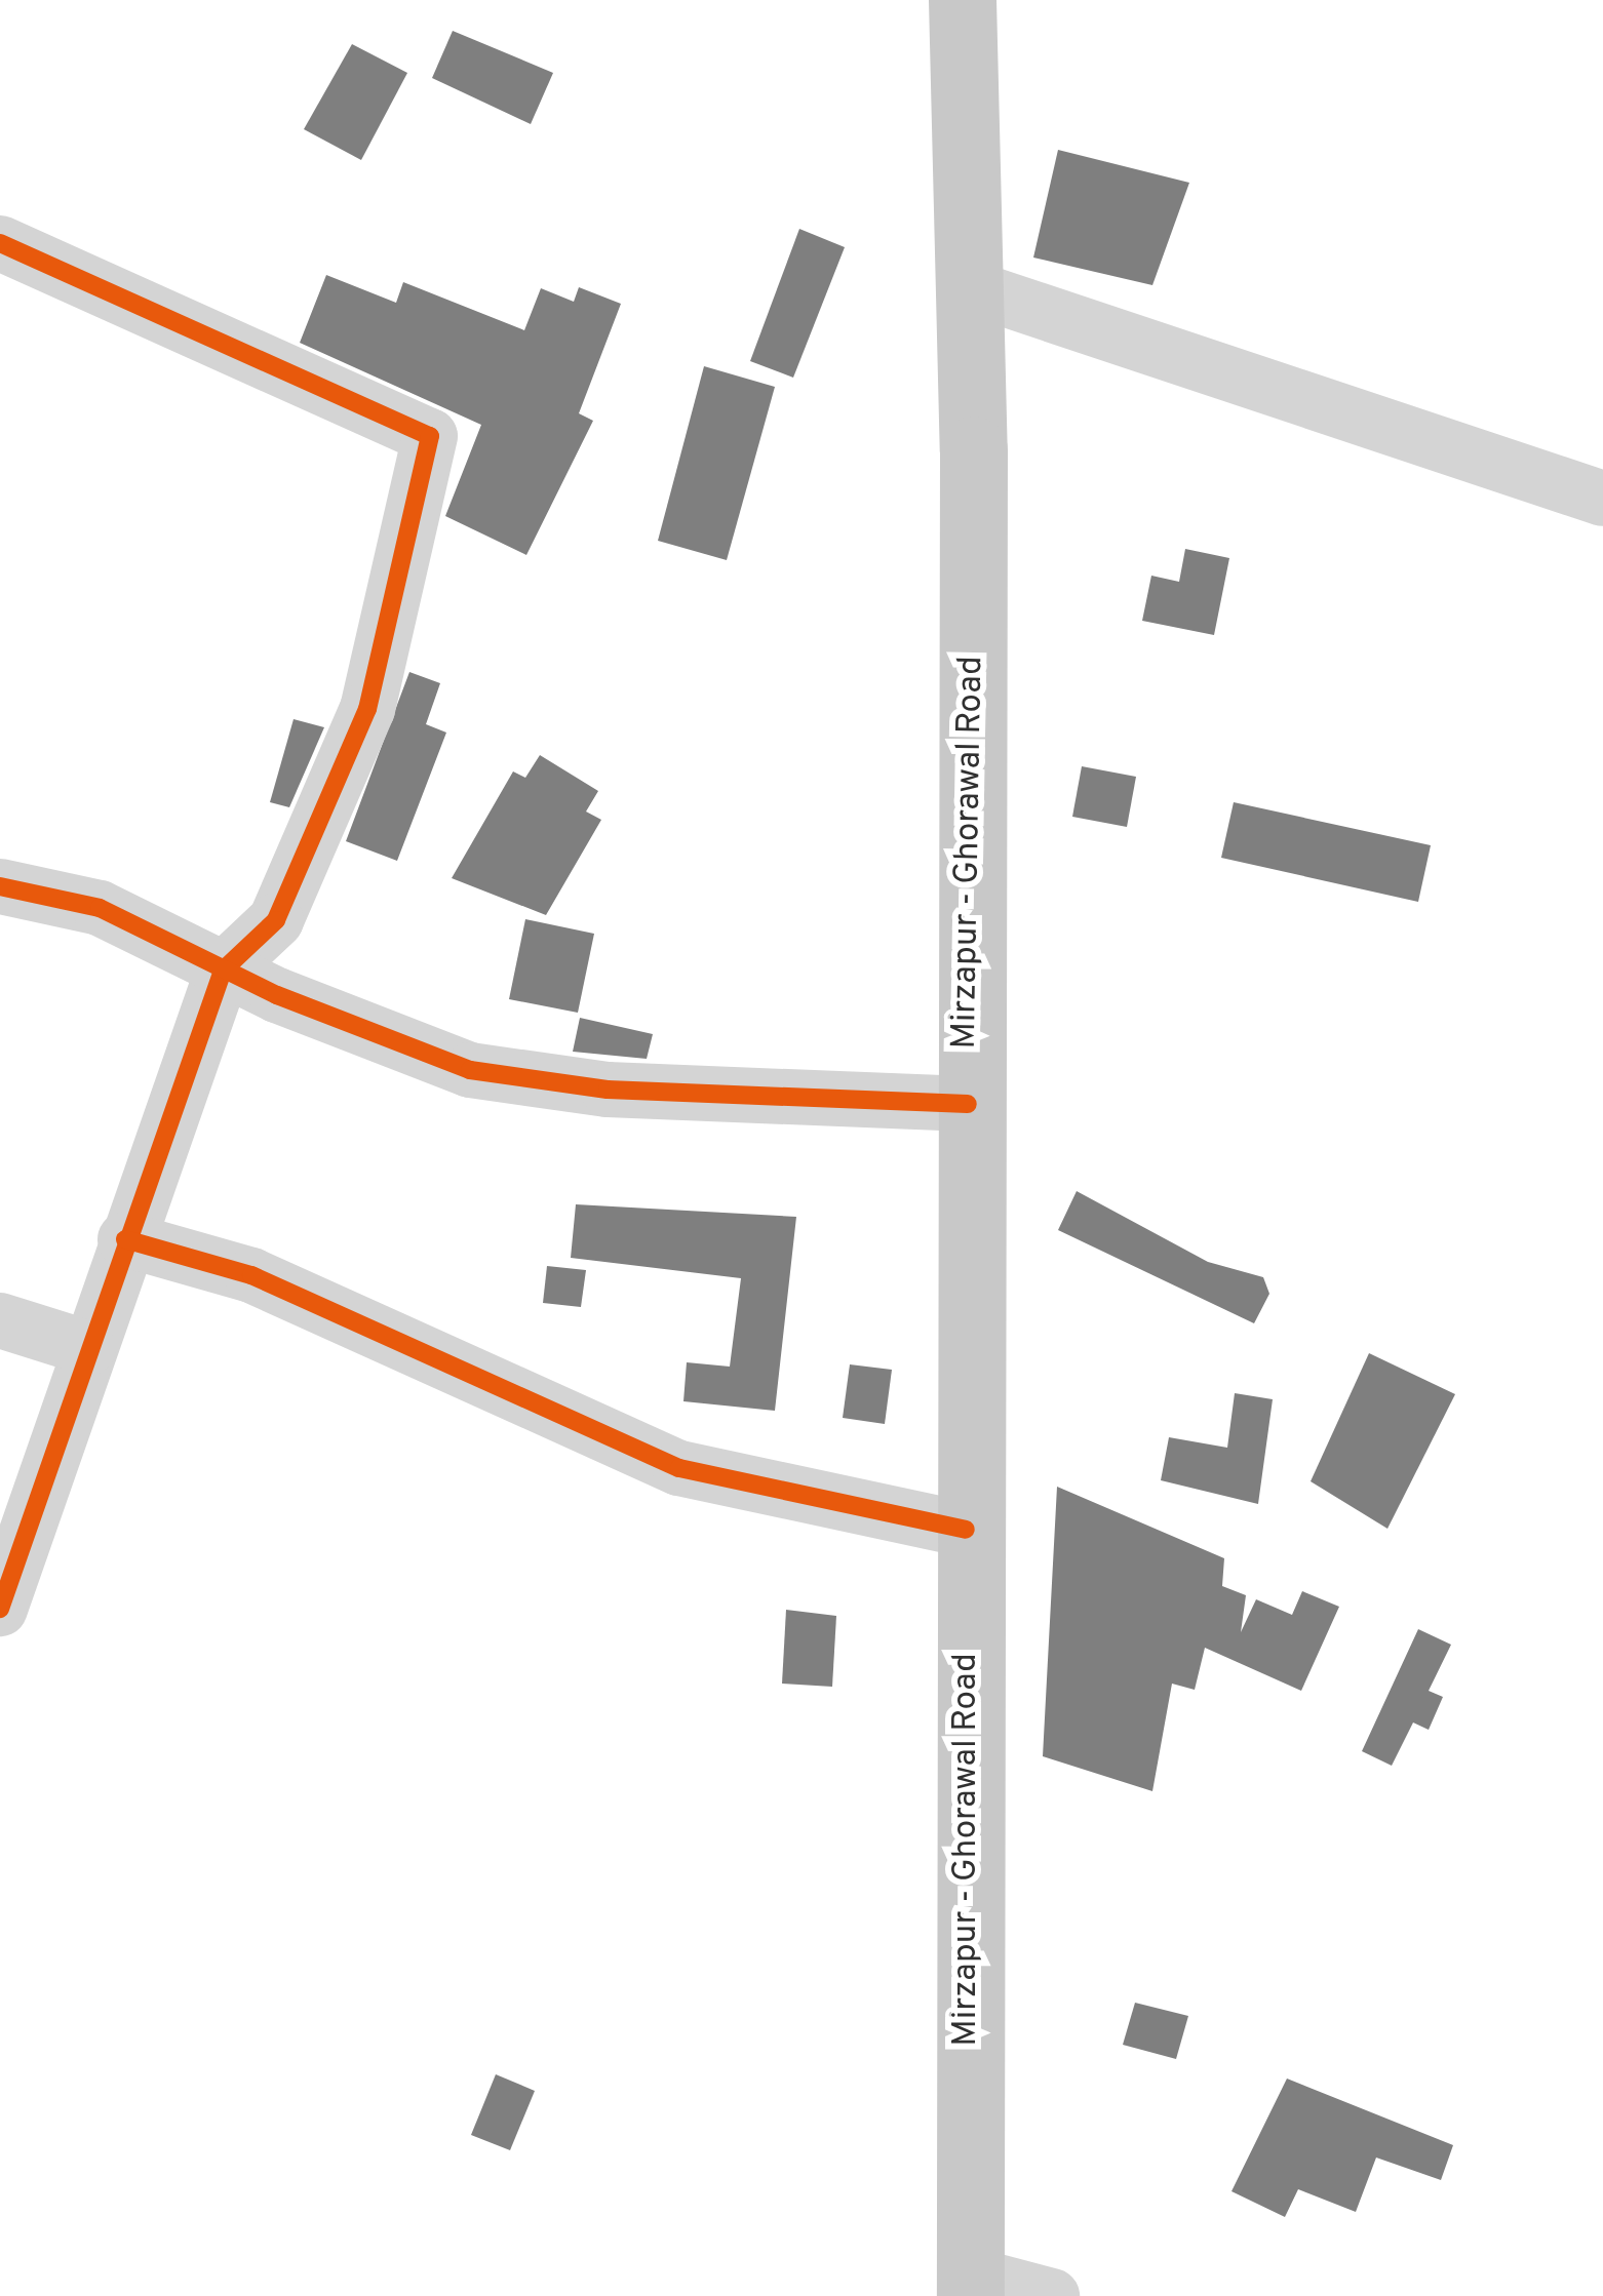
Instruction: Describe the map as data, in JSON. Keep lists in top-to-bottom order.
{
  "streets": {
    "main road": ["Mirzapur - Ghorawal Road"]
  }
}
